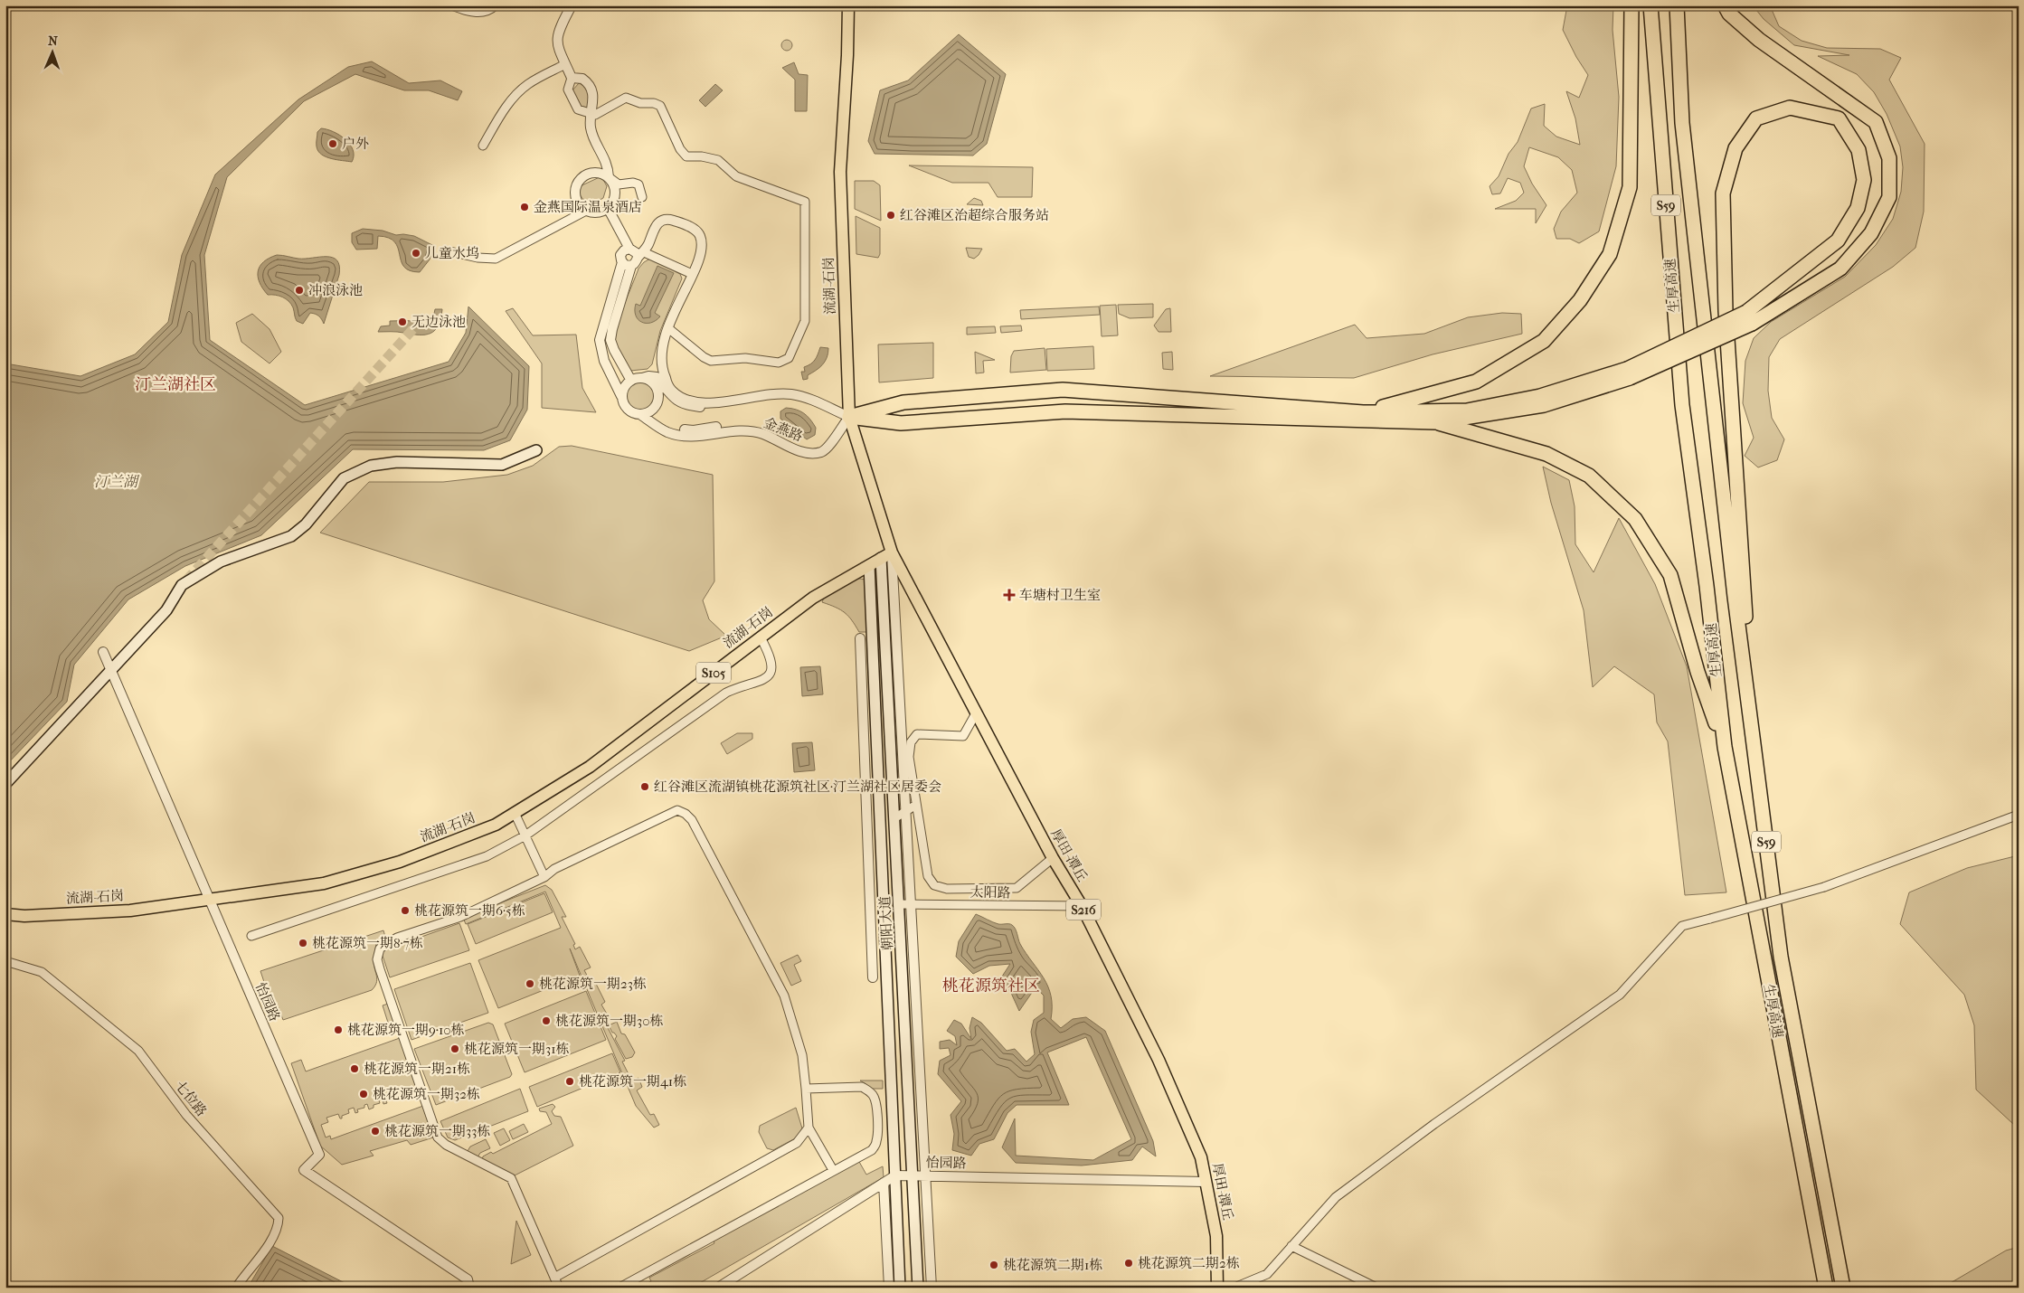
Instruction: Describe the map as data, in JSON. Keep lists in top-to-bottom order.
{
  "streets": {
    "highway": ["S59", "生厚高速"],
    "main road": [
      "流湖-石岗",
      "S105",
      "厚田-潭丘",
      "S216",
      "朝阳大道"
    ],
    "street": [
      "金燕路",
      "太阳路",
      "怡园路",
      "七位路"
    ]
  },
  "crossings": [
    ["流湖-石岗", "金燕路"],
    ["流湖-石岗", "厚田-潭丘"],
    ["流湖-石岗", "朝阳大道"],
    ["流湖-石岗", "怡园路"],
    ["厚田-潭丘", "太阳路"],
    ["厚田-潭丘", "朝阳大道"],
    ["厚田-潭丘", "怡园路"],
    ["太阳路", "朝阳大道"],
    ["朝阳大道", "怡园路"]
  ],
  "districts": ["汀兰湖社区", "桃花源筑社区"],
  "water": ["汀兰湖"],
  "places": {
    "other": [
      "户外",
      "金燕国际温泉酒店",
      "红谷滩区治超综合服务站",
      "儿童水坞",
      "冲浪泳池",
      "无边泳池",
      "红谷滩区流湖镇桃花源筑社区·汀兰湖社区居委会",
      "桃花源筑一期6·5栋",
      "桃花源筑一期8·7栋",
      "桃花源筑一期23栋",
      "桃花源筑一期30栋",
      "桃花源筑一期9·10栋",
      "桃花源筑一期31栋",
      "桃花源筑一期21栋",
      "桃花源筑一期41栋",
      "桃花源筑一期32栋",
      "桃花源筑一期33栋",
      "桃花源筑二期2栋",
      "桃花源筑二期1栋"
    ],
    "health": ["车塘村卫生室"]
  },
  "north": "top"
}
